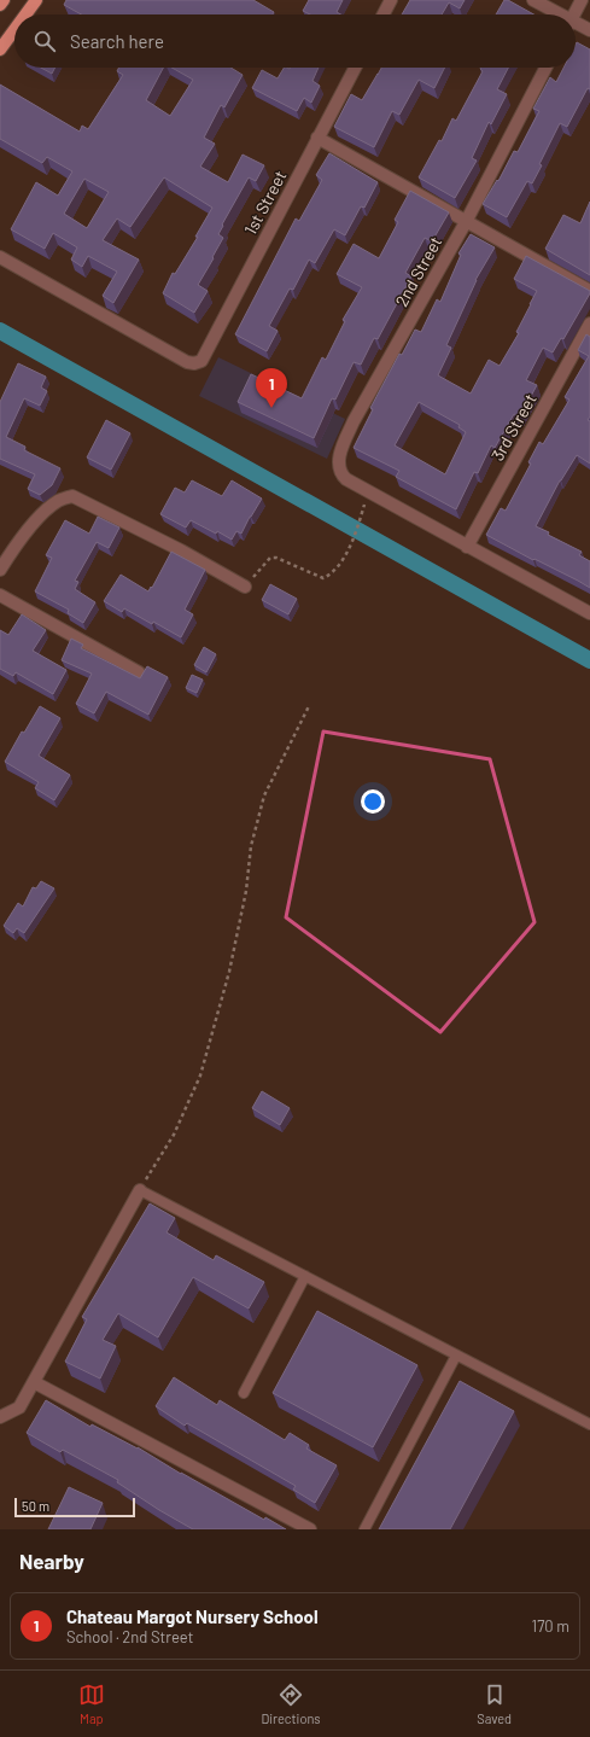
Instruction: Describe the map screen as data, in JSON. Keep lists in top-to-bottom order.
{
  "streets": {
    "street": ["1st Street", "2nd Street", "3rd Street"]
  },
  "scale_bar": "50 m",
  "page": {
    "search": "Search here",
    "pins": "1",
    "scale": "50 m",
    "heading": "Nearby",
    "list": [
      {
        "mark": "1",
        "name": "Chateau Margot Nursery School",
        "note": "School · 2nd Street",
        "value": "170 m"
      }
    ],
    "nav": ["Map", "Directions", "Saved"]
  }
}
